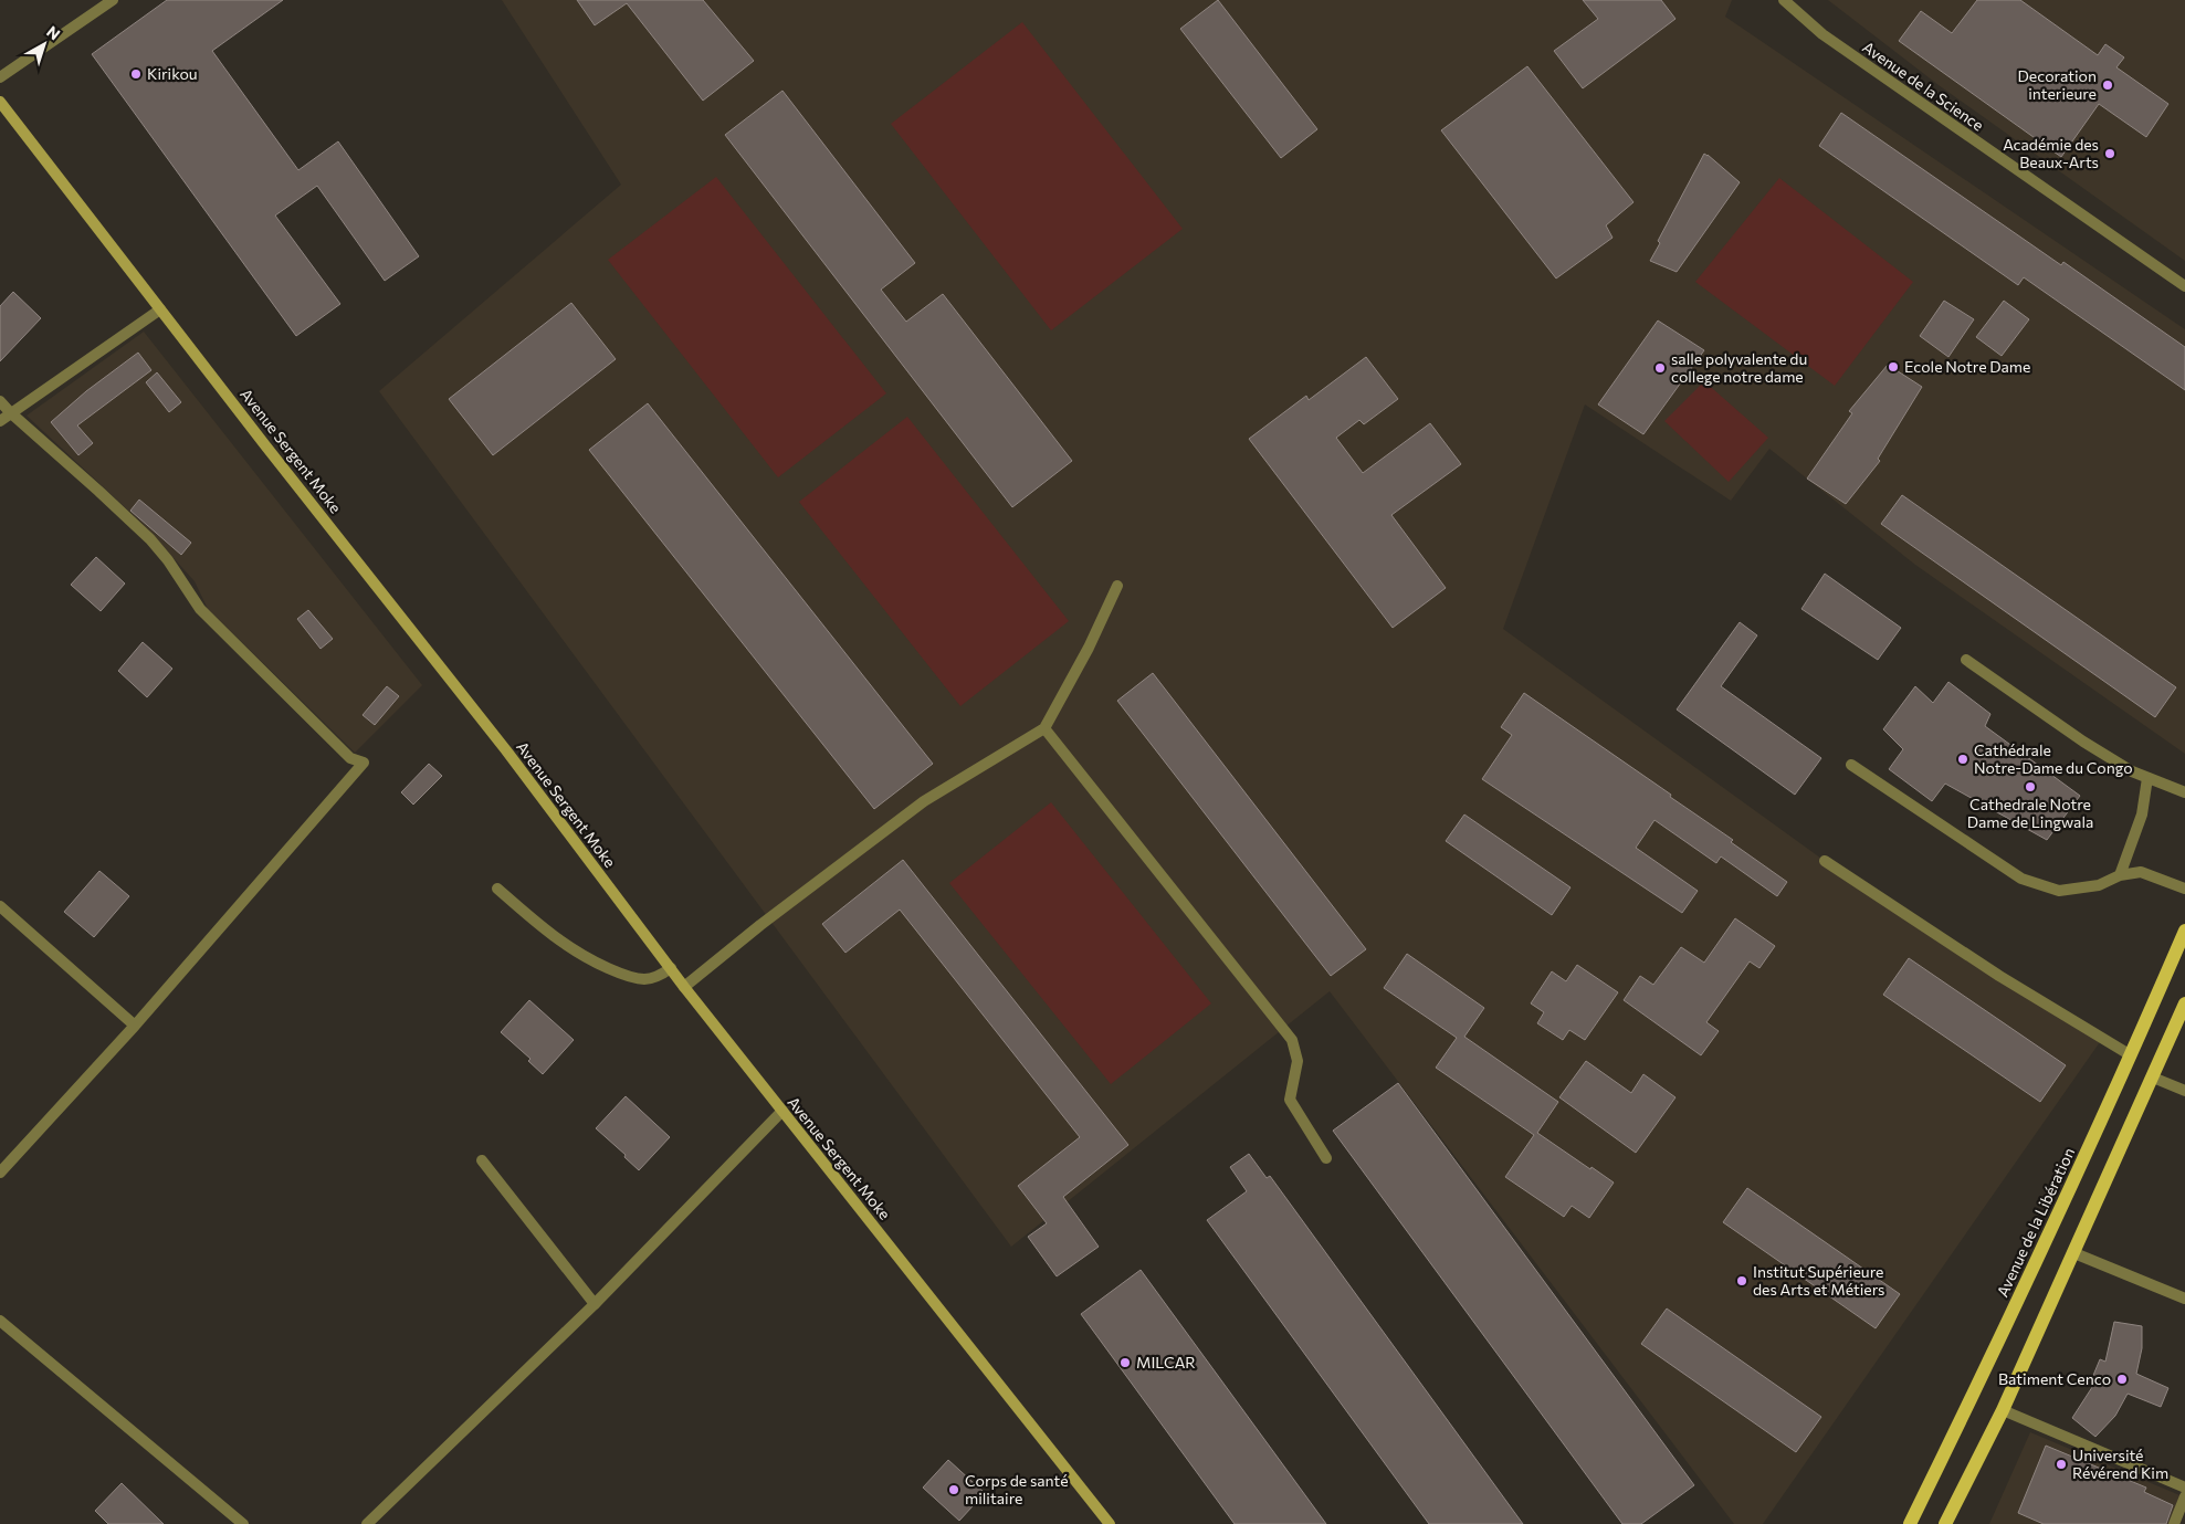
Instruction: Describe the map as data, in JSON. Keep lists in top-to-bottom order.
{
  "streets": {
    "main road": ["Avenue Sergent Moke", "Avenue de la Libération"],
    "street": ["Avenue de la Science"]
  },
  "places": [
    "Kirikou",
    "Decoration interieure",
    "Académie des Beaux-Arts",
    "Ecole Notre Dame",
    "salle polyvalente du college notre dame",
    "Cathédrale Notre-Dame du Congo",
    "Cathedrale Notre Dame de Lingwala",
    "Institut Supérieure des Arts et Métiers",
    "MILCAR",
    "Batiment Cenco",
    "Université Révérend Kim",
    "Corps de santé militaire"
  ],
  "north": "top right"
}
